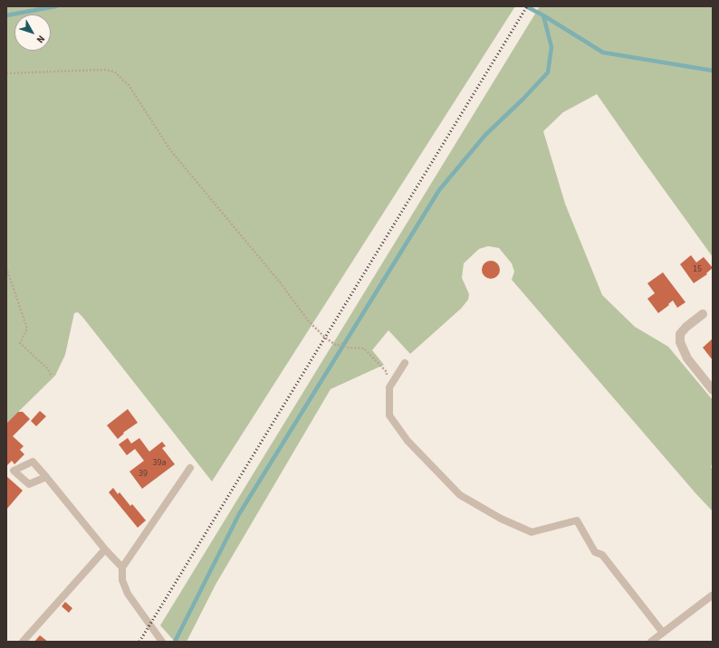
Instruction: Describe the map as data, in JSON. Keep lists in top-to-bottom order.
{
  "house_numbers": ["15", "39a", "39"],
  "north": "bottom right"
}
